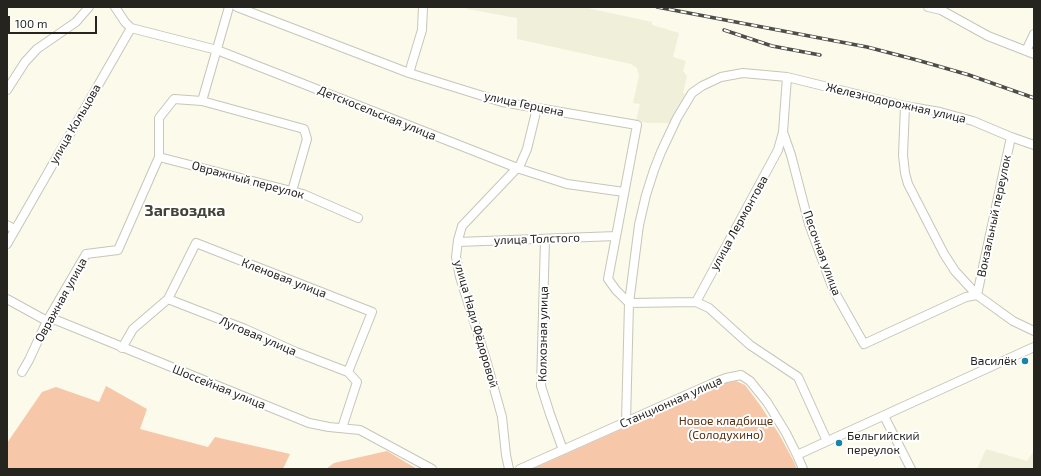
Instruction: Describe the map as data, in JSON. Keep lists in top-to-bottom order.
{
  "streets": {
    "street": [
      "Железнодорожная улица",
      "улица Герцена",
      "Детскосельская улица",
      "улица Кольцова",
      "Овражный переулок",
      "Вокзальный переулок",
      "улица Лермонтова",
      "улица Толстого",
      "Песочная улица",
      "Кленовая улица",
      "Овражная улица",
      "улица Нади Фёдоровой",
      "Колхозная улица",
      "Луговая улица",
      "Шоссейная улица",
      "Станционная улица"
    ]
  },
  "crossings": [
    ["Железнодорожная улица", "улица Герцена"],
    ["Железнодорожная улица", "Вокзальный переулок"],
    ["Железнодорожная улица", "улица Лермонтова"],
    ["Железнодорожная улица", "Станционная улица"],
    ["улица Герцена", "Детскосельская улица"],
    ["улица Герцена", "улица Толстого"],
    ["улица Герцена", "улица Нади Фёдоровой"],
    ["Детскосельская улица", "улица Кольцова"],
    ["Детскосельская улица", "улица Нади Фёдоровой"],
    ["Овражный переулок", "Овражная улица"],
    ["Вокзальный переулок", "Песочная улица"],
    ["улица Лермонтова", "Песочная улица"],
    ["улица Толстого", "улица Нади Фёдоровой"],
    ["улица Толстого", "Колхозная улица"],
    ["Кленовая улица", "Луговая улица"],
    ["Овражная улица", "Шоссейная улица"],
    ["Колхозная улица", "Станционная улица"]
  ],
  "districts": ["Загвоздка"],
  "parks": ["Новое кладбище (Солодухино)"],
  "places": ["Василёк", "Бельгийский переулок"],
  "scale_bar": "100 m"
}
